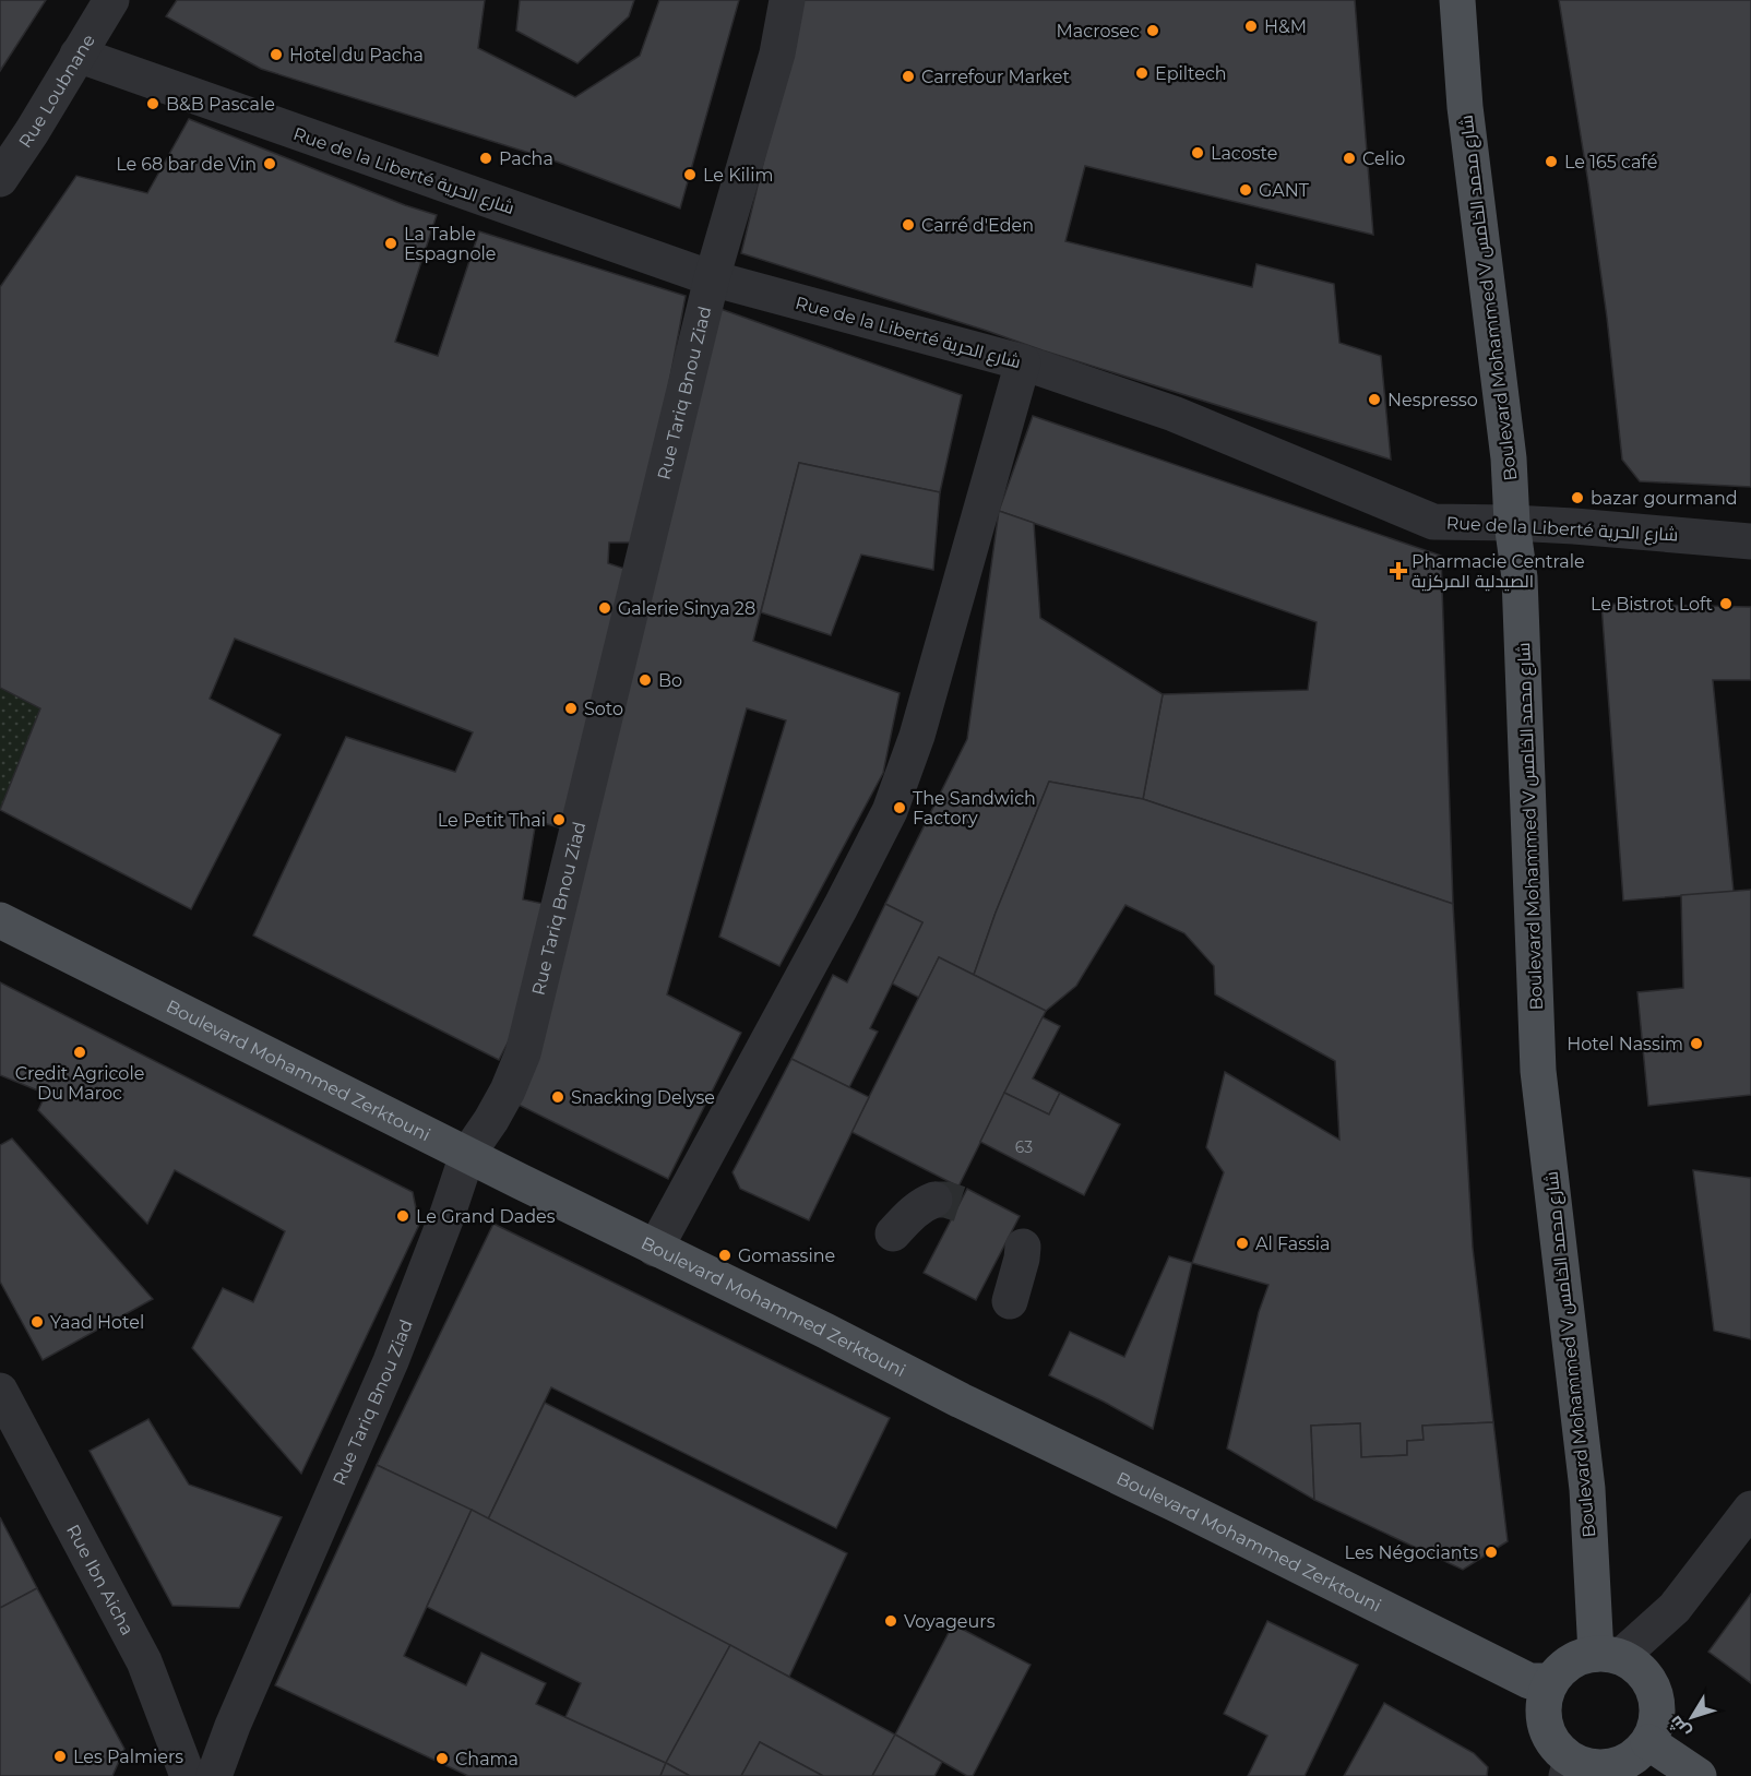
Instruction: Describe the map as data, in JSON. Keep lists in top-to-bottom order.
{
  "streets": {
    "main road": ["Boulevard Mohammed V شارع محمد الخامس", "Boulevard Mohammed Zerktouni"],
    "street": [
      "Rue Loubnane",
      "Rue de la Liberté شارع الحرية",
      "Rue Tariq Bnou Ziad",
      "Rue Ibn Aicha"
    ]
  },
  "crossings": [
    ["Rue Loubnane", "Rue de la Liberté شارع الحرية"],
    ["Rue de la Liberté شارع الحرية", "Boulevard Mohammed V شارع محمد الخامس"],
    ["Rue de la Liberté شارع الحرية", "Rue Tariq Bnou Ziad"],
    ["Boulevard Mohammed V شارع محمد الخامس", "Boulevard Mohammed Zerktouni"],
    ["Rue Tariq Bnou Ziad", "Boulevard Mohammed Zerktouni"]
  ],
  "places": {
    "other": [
      "H&M",
      "Macrosec",
      "Hotel du Pacha",
      "Epiltech",
      "Carrefour Market",
      "B&B Pascale",
      "Lacoste",
      "Pacha",
      "Celio",
      "Le 165 café",
      "Le 68 bar de Vin",
      "Le Kilim",
      "GANT",
      "Carré d'Eden",
      "La Table Espagnole",
      "Nespresso",
      "bazar gourmand",
      "Le Bistrot Loft",
      "Galerie Sinya 28",
      "Bo",
      "Soto",
      "The Sandwich Factory",
      "Le Petit Thai",
      "Hotel Nassim",
      "Credit Agricole Du Maroc",
      "Snacking Delyse",
      "Le Grand Dades",
      "Al Fassia",
      "Gomassine",
      "Yaad Hotel",
      "Les Négociants",
      "Voyageurs",
      "Les Palmiers",
      "Chama"
    ],
    "health": ["Pharmacie Centrale الصيدلية المركزية"]
  },
  "house_numbers": ["63"],
  "north": "bottom left"
}
